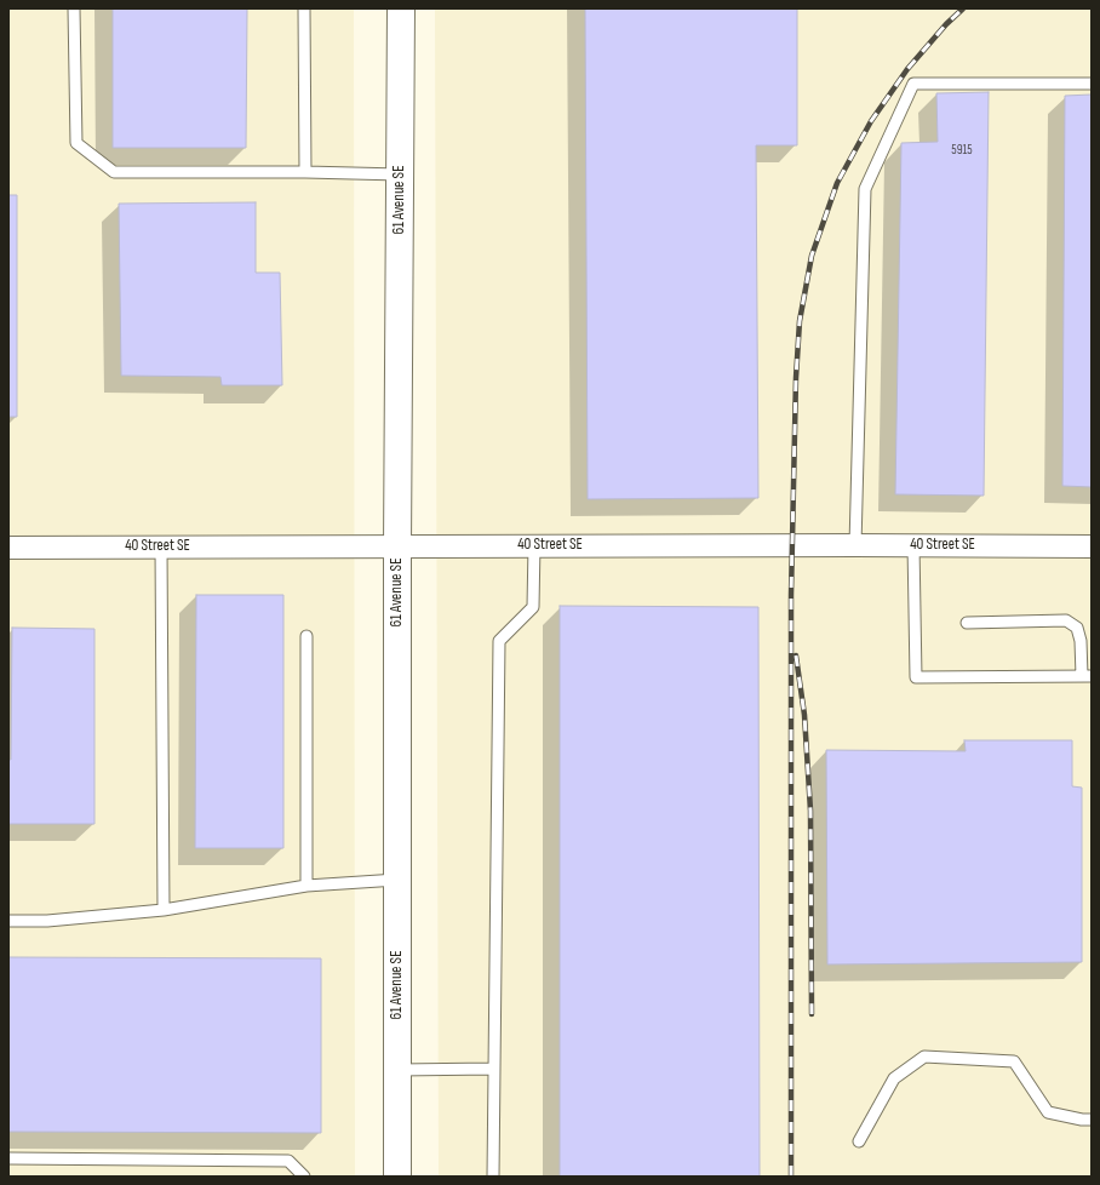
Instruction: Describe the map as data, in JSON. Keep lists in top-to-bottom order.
{
  "streets": {
    "street": ["61 Avenue SE", "40 Street SE"]
  },
  "crossings": [
    ["61 Avenue SE", "40 Street SE"]
  ],
  "house_numbers": ["5915"]
}
